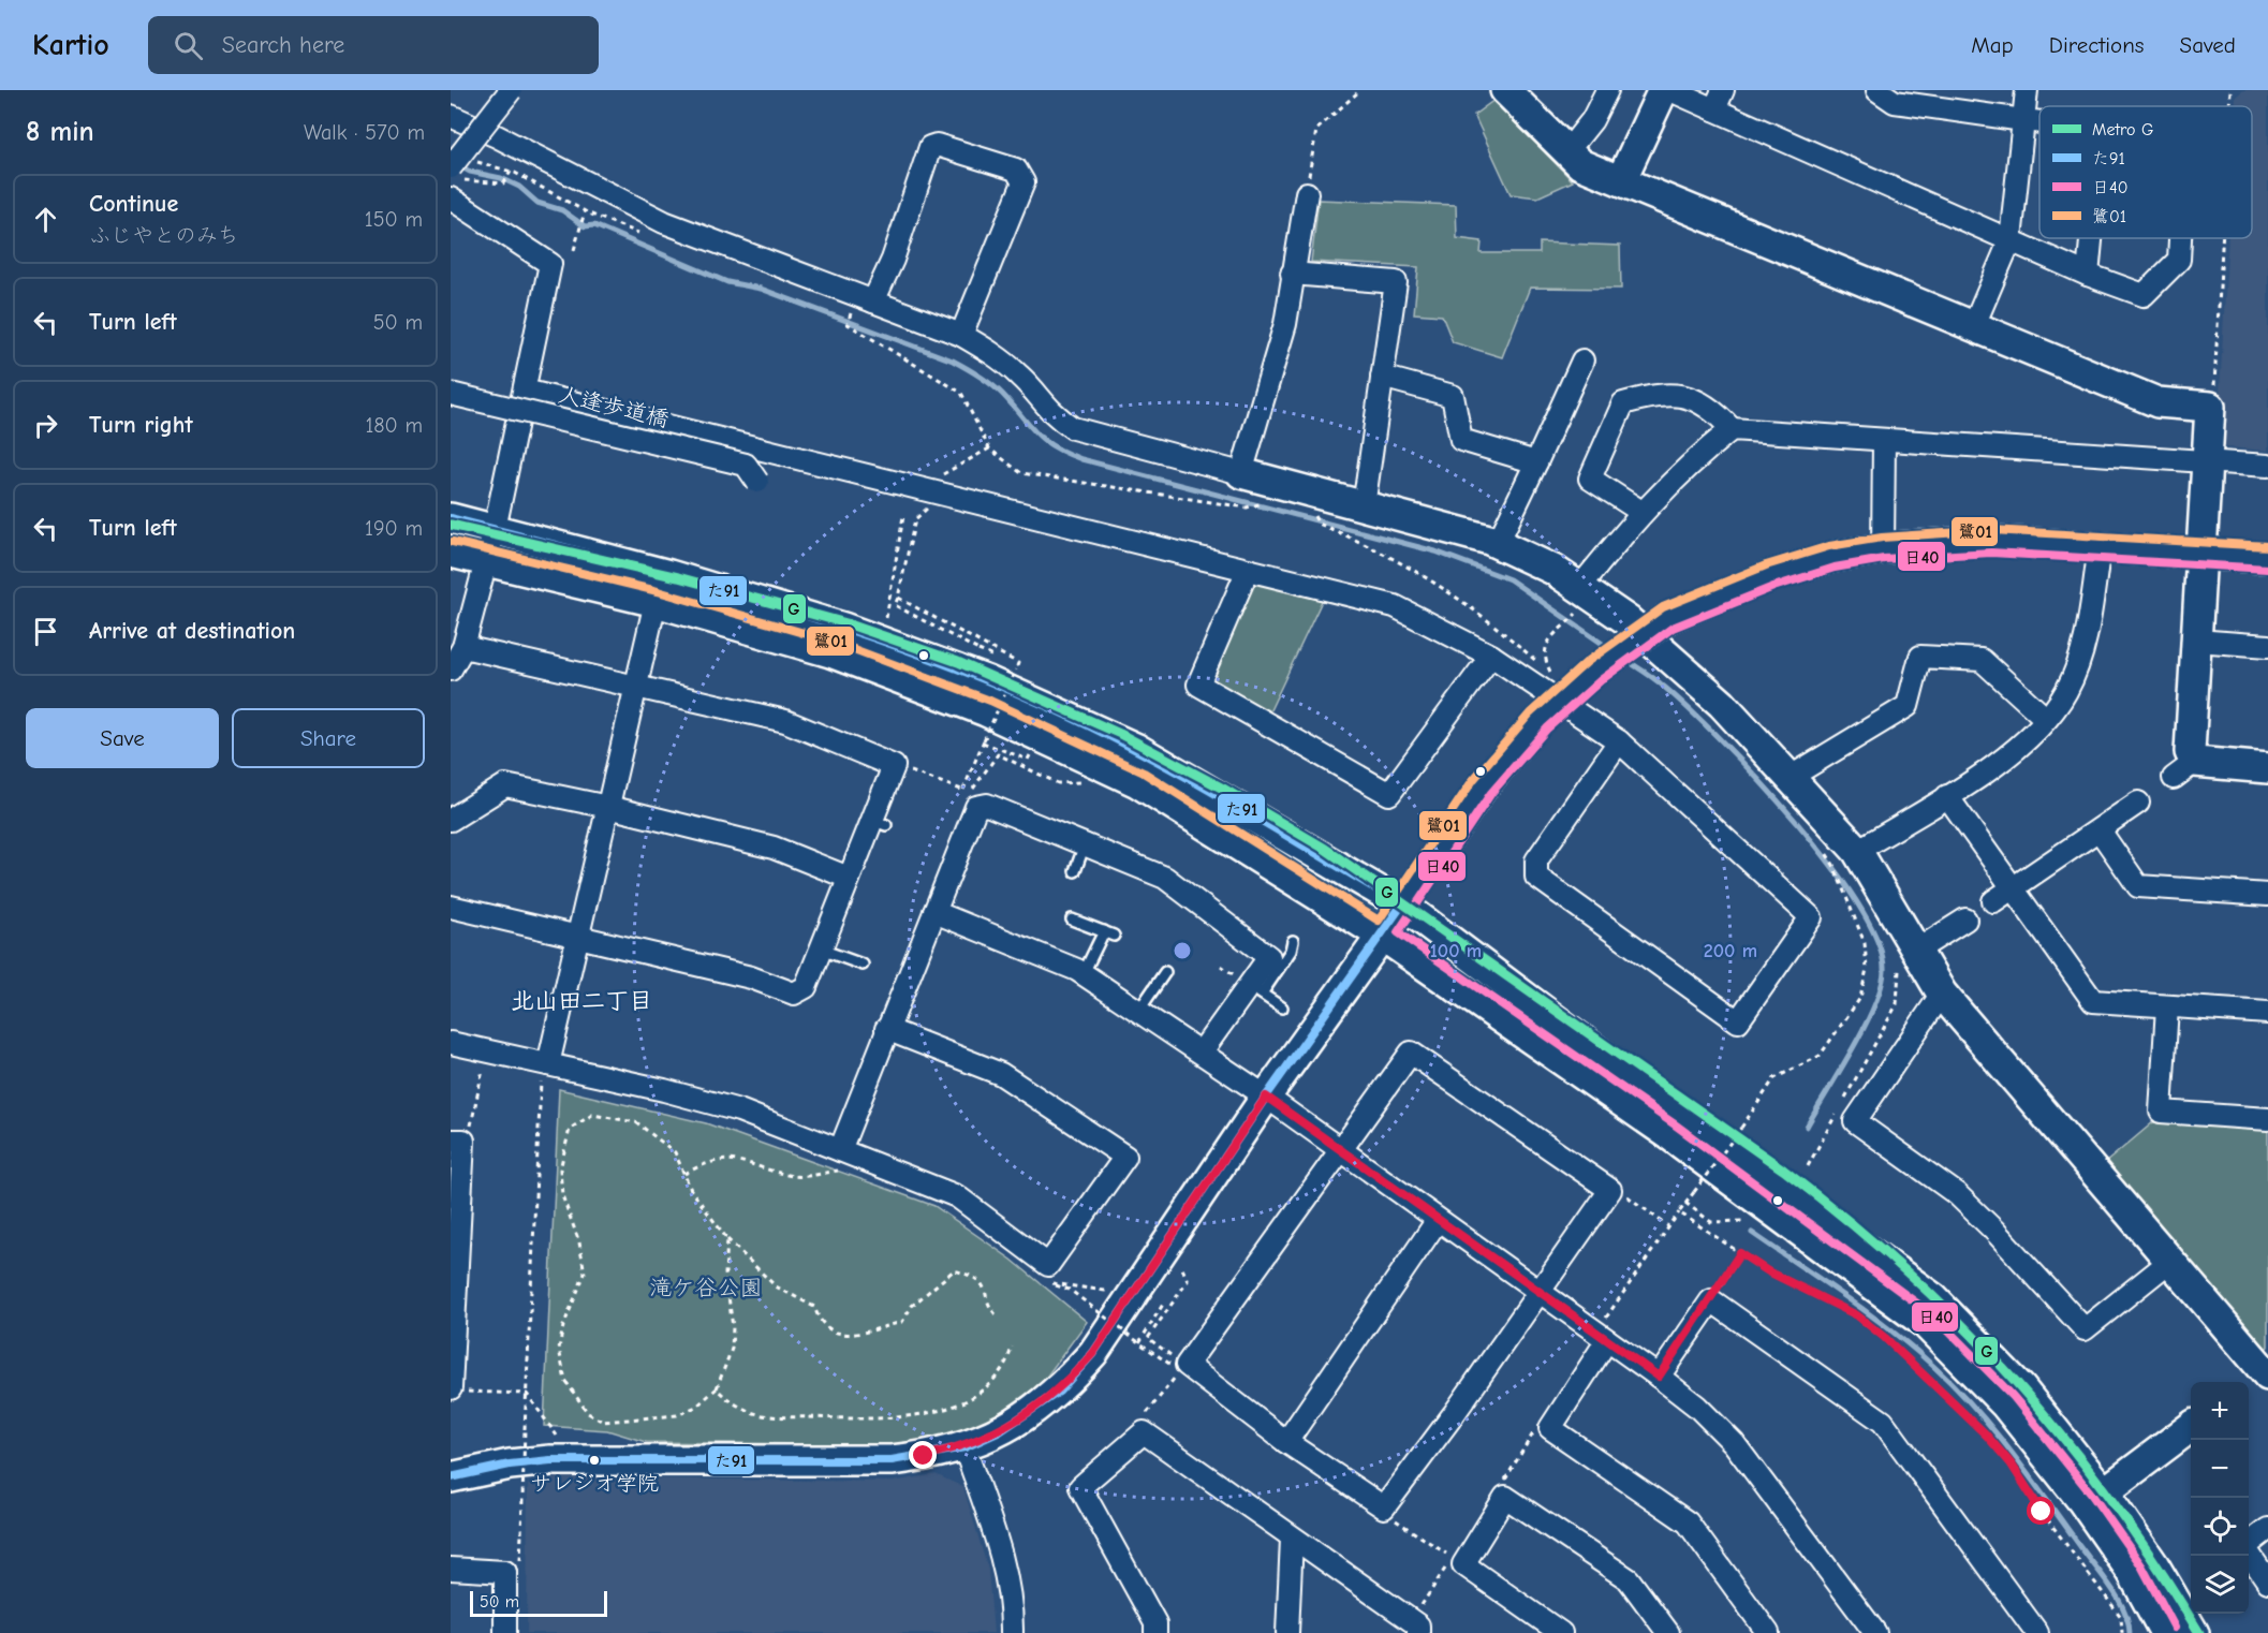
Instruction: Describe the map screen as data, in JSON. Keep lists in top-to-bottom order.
{
  "streets": {
    "street": ["人逢歩道橋"]
  },
  "districts": ["北山田二丁目"],
  "parks": ["滝ケ谷公園"],
  "places": ["サレジオ学院"],
  "lines": [
    "transit line た91",
    "metro line G",
    "transit line 鷺01",
    "transit line 日40"
  ],
  "legend": [
    "Metro G",
    "た91",
    "日40",
    "鷺01"
  ],
  "scale_bar": "50 m",
  "page": {
    "header": "Kartio",
    "search": "Search here",
    "nav": ["Map", "Directions", "Saved"],
    "heading": ["8 min", "Walk · 570 m"],
    "list": [
      ["Continue", "ふじやとのみち", "150 m"],
      ["Turn left", "50 m"],
      ["Turn right", "180 m"],
      ["Turn left", "190 m"],
      "Arrive at destination"
    ],
    "buttons": ["Save", "Share"],
    "map_buttons": ["+", "−"],
    "scale": "50 m"
  },
  "rings": ["100 m", "200 m"]
}
